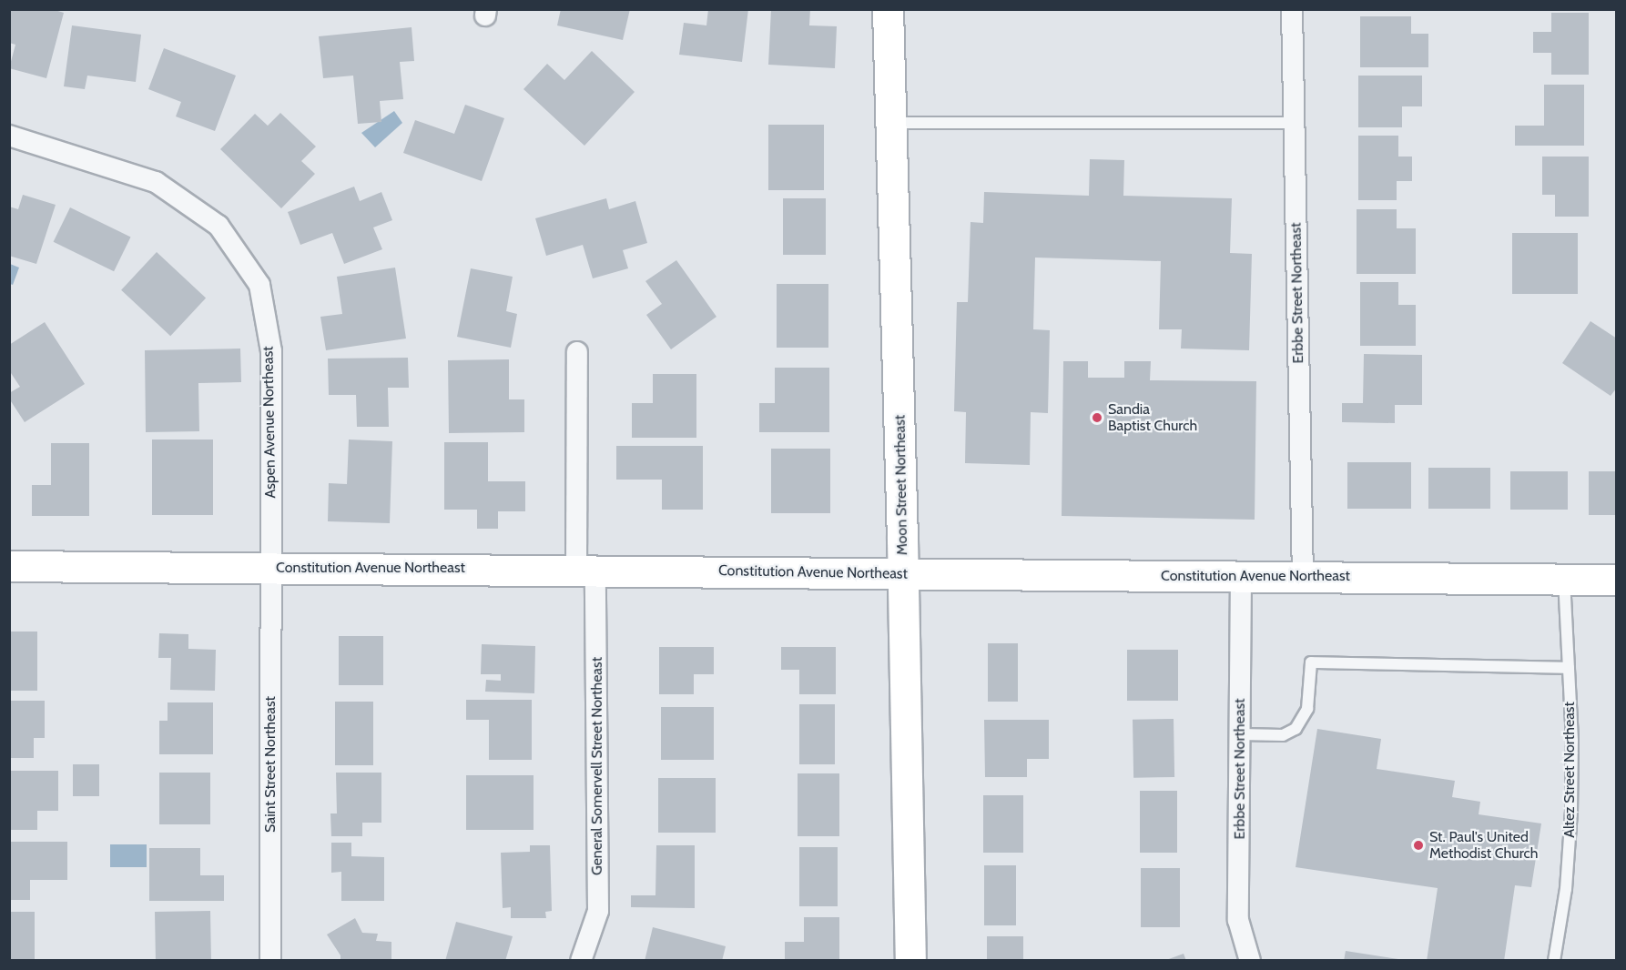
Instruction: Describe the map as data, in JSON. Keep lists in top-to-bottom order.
{
  "streets": {
    "street": [
      "Erbbe Street Northeast",
      "Aspen Avenue Northeast",
      "Moon Street Northeast",
      "Constitution Avenue Northeast",
      "Saint Street Northeast",
      "General Somervell Street Northeast"
    ],
    "lane": ["Altez Street Northeast"]
  },
  "crossings": [
    ["Erbbe Street Northeast", "Constitution Avenue Northeast"],
    ["Aspen Avenue Northeast", "Constitution Avenue Northeast"],
    ["Aspen Avenue Northeast", "Saint Street Northeast"],
    ["Moon Street Northeast", "Constitution Avenue Northeast"],
    ["Constitution Avenue Northeast", "Saint Street Northeast"],
    ["Constitution Avenue Northeast", "General Somervell Street Northeast"],
    ["Constitution Avenue Northeast", "Altez Street Northeast"]
  ],
  "places": ["Sandia Baptist Church", "St. Paul's United Methodist Church"]
}
